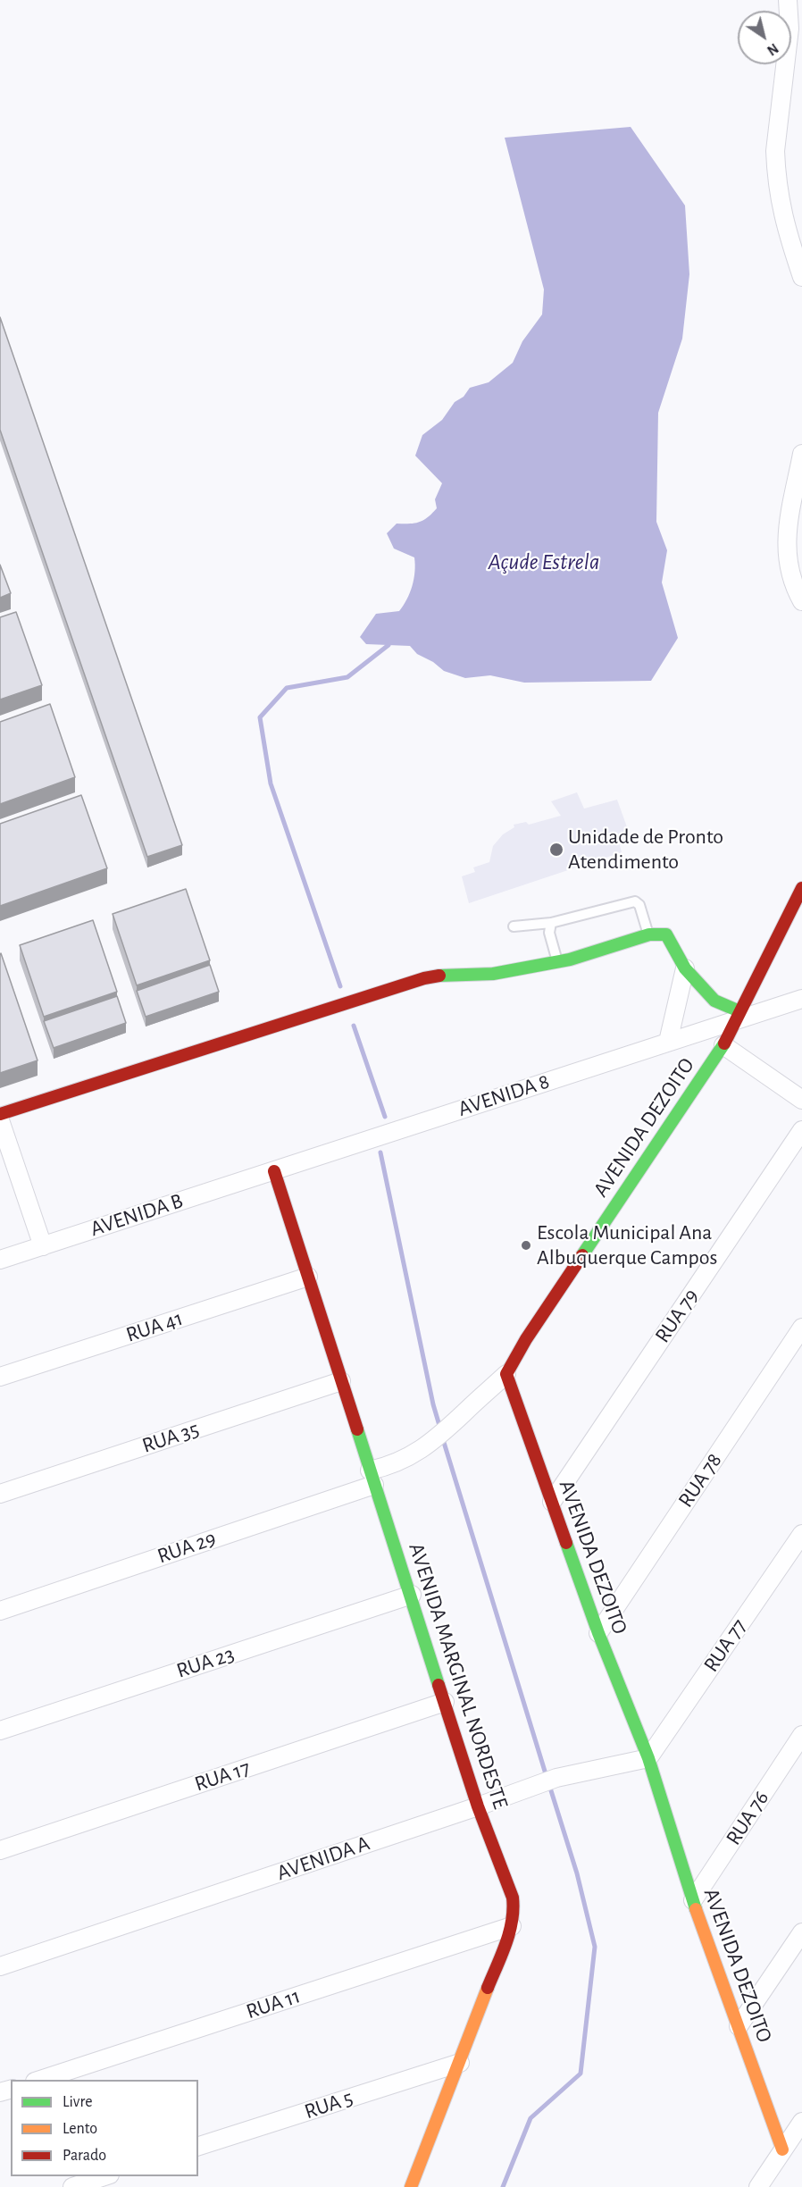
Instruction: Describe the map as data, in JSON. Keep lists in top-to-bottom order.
{
  "streets": {
    "street": [
      "AVENIDA 8",
      "AVENIDA DEZOITO",
      "AVENIDA B",
      "RUA 79",
      "RUA 41",
      "RUA 35",
      "RUA 78",
      "RUA 29",
      "RUA 77",
      "RUA 23",
      "AVENIDA MARGINAL NORDESTE",
      "RUA 17",
      "RUA 76",
      "AVENIDA A",
      "RUA 11",
      "RUA 5"
    ]
  },
  "crossings": [
    ["AVENIDA 8", "AVENIDA DEZOITO"],
    ["AVENIDA 8", "AVENIDA B"],
    ["AVENIDA 8", "AVENIDA MARGINAL NORDESTE"],
    ["AVENIDA DEZOITO", "RUA 79"],
    ["AVENIDA DEZOITO", "RUA 78"],
    ["AVENIDA DEZOITO", "RUA 29"],
    ["AVENIDA DEZOITO", "RUA 77"],
    ["AVENIDA DEZOITO", "RUA 76"],
    ["AVENIDA DEZOITO", "AVENIDA A"],
    ["AVENIDA B", "AVENIDA MARGINAL NORDESTE"],
    ["RUA 41", "AVENIDA MARGINAL NORDESTE"],
    ["RUA 35", "AVENIDA MARGINAL NORDESTE"],
    ["RUA 29", "AVENIDA MARGINAL NORDESTE"],
    ["RUA 77", "AVENIDA A"],
    ["RUA 23", "AVENIDA MARGINAL NORDESTE"],
    ["AVENIDA MARGINAL NORDESTE", "RUA 17"],
    ["AVENIDA MARGINAL NORDESTE", "AVENIDA A"],
    ["AVENIDA MARGINAL NORDESTE", "RUA 11"],
    ["AVENIDA MARGINAL NORDESTE", "RUA 5"]
  ],
  "water": ["Açude Estrela"],
  "places": ["Unidade de Pronto Atendimento", "Escola Municipal Ana Albuquerque Campos"],
  "legend": ["Livre", "Lento", "Parado"],
  "north": "bottom right"
}
